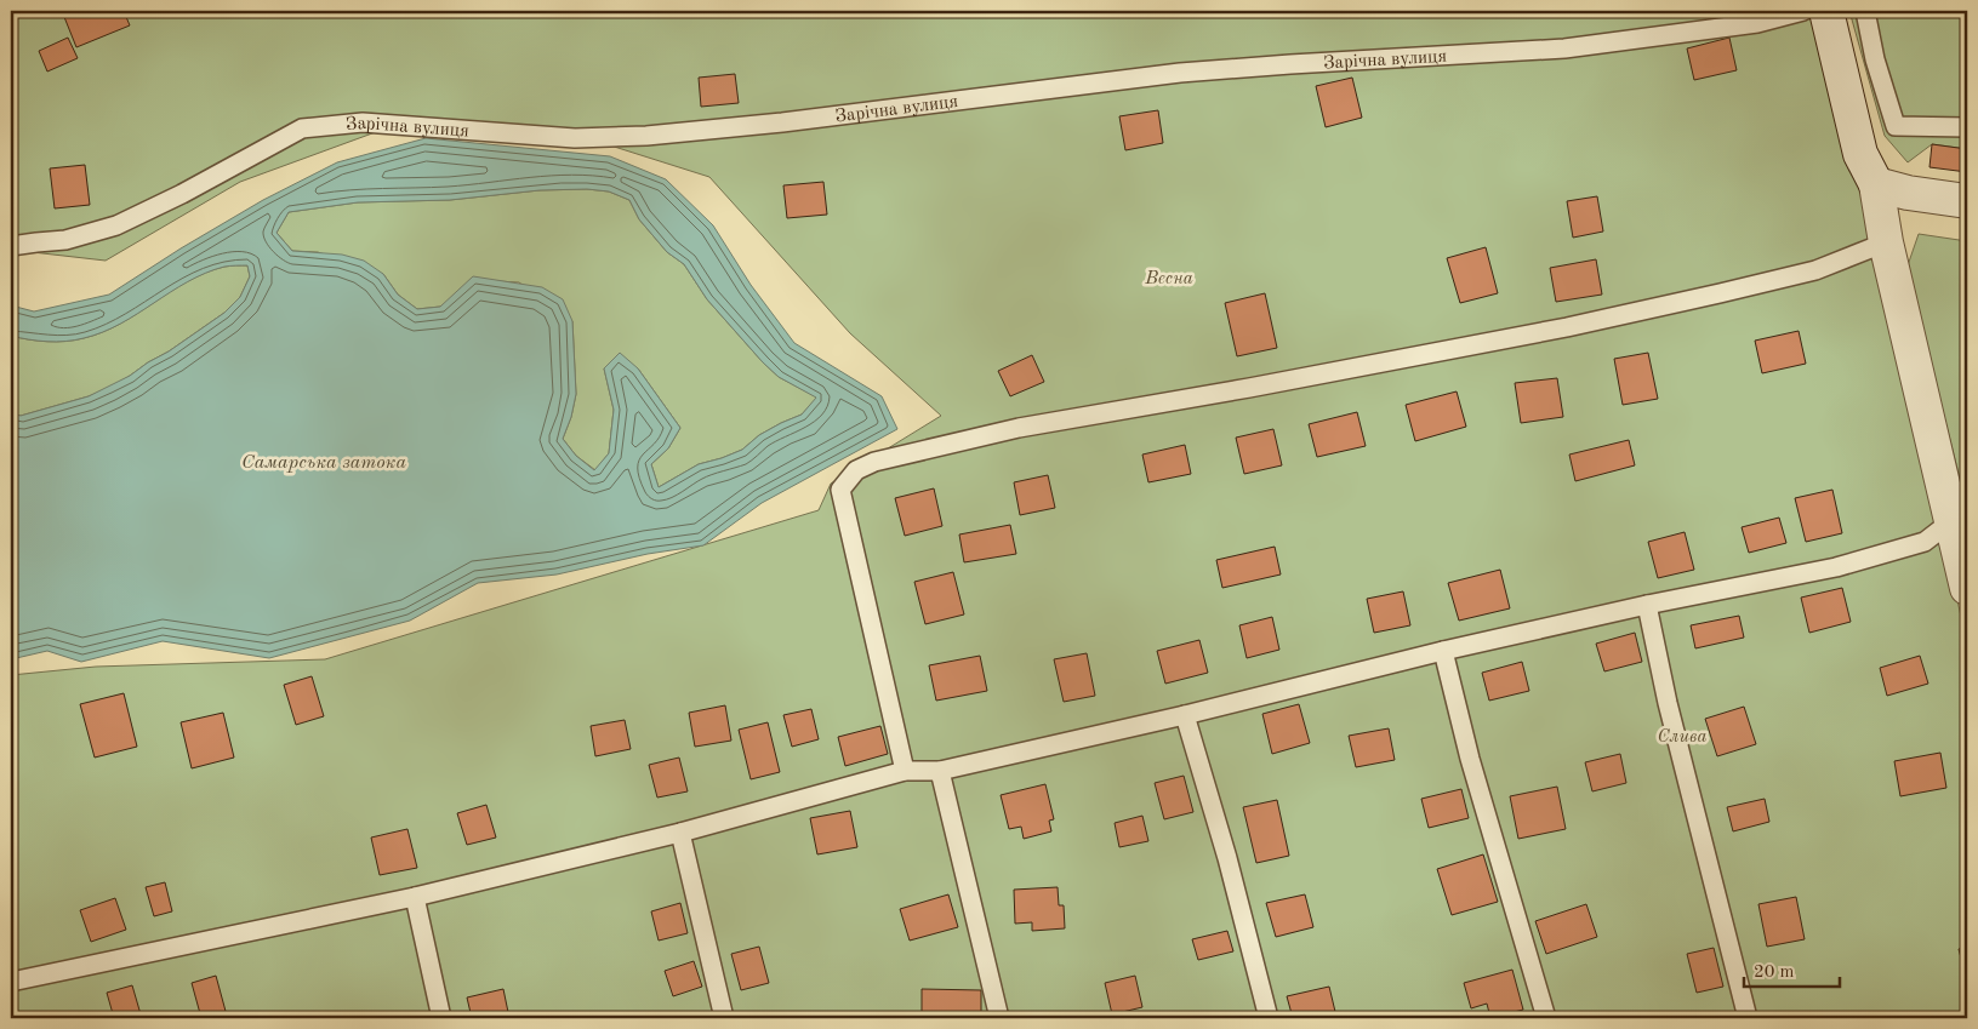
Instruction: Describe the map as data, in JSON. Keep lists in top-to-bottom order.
{
  "streets": {
    "lane": ["Зарічна вулиця"]
  },
  "water": ["Самарська затока"],
  "parks": ["Весна", "Слива"],
  "scale_bar": "20 m"
}
